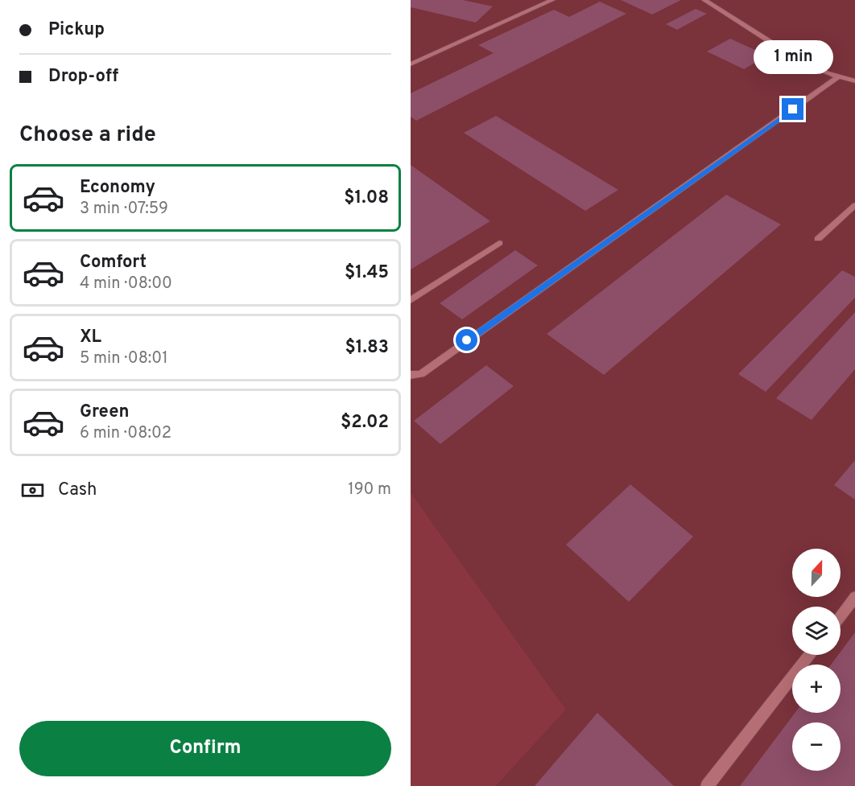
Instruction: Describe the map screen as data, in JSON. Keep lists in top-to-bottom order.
{
  "north": "top",
  "page": {
    "banner": ["Pickup", "Drop-off"],
    "bubble": "1 min",
    "heading": "Choose a ride",
    "list": [
      {
        "name": "Economy",
        "note": "3 min · 07:59",
        "value": "$1.08"
      },
      {
        "name": "Comfort",
        "note": "4 min · 08:00",
        "value": "$1.45"
      },
      {
        "name": "XL",
        "note": "5 min · 08:01",
        "value": "$1.83"
      },
      {
        "name": "Green",
        "note": "6 min · 08:02",
        "value": "$2.02"
      }
    ],
    "pay": ["Cash", "190 m"],
    "map_buttons": ["+", "−"],
    "buttons": "Confirm"
  }
}
